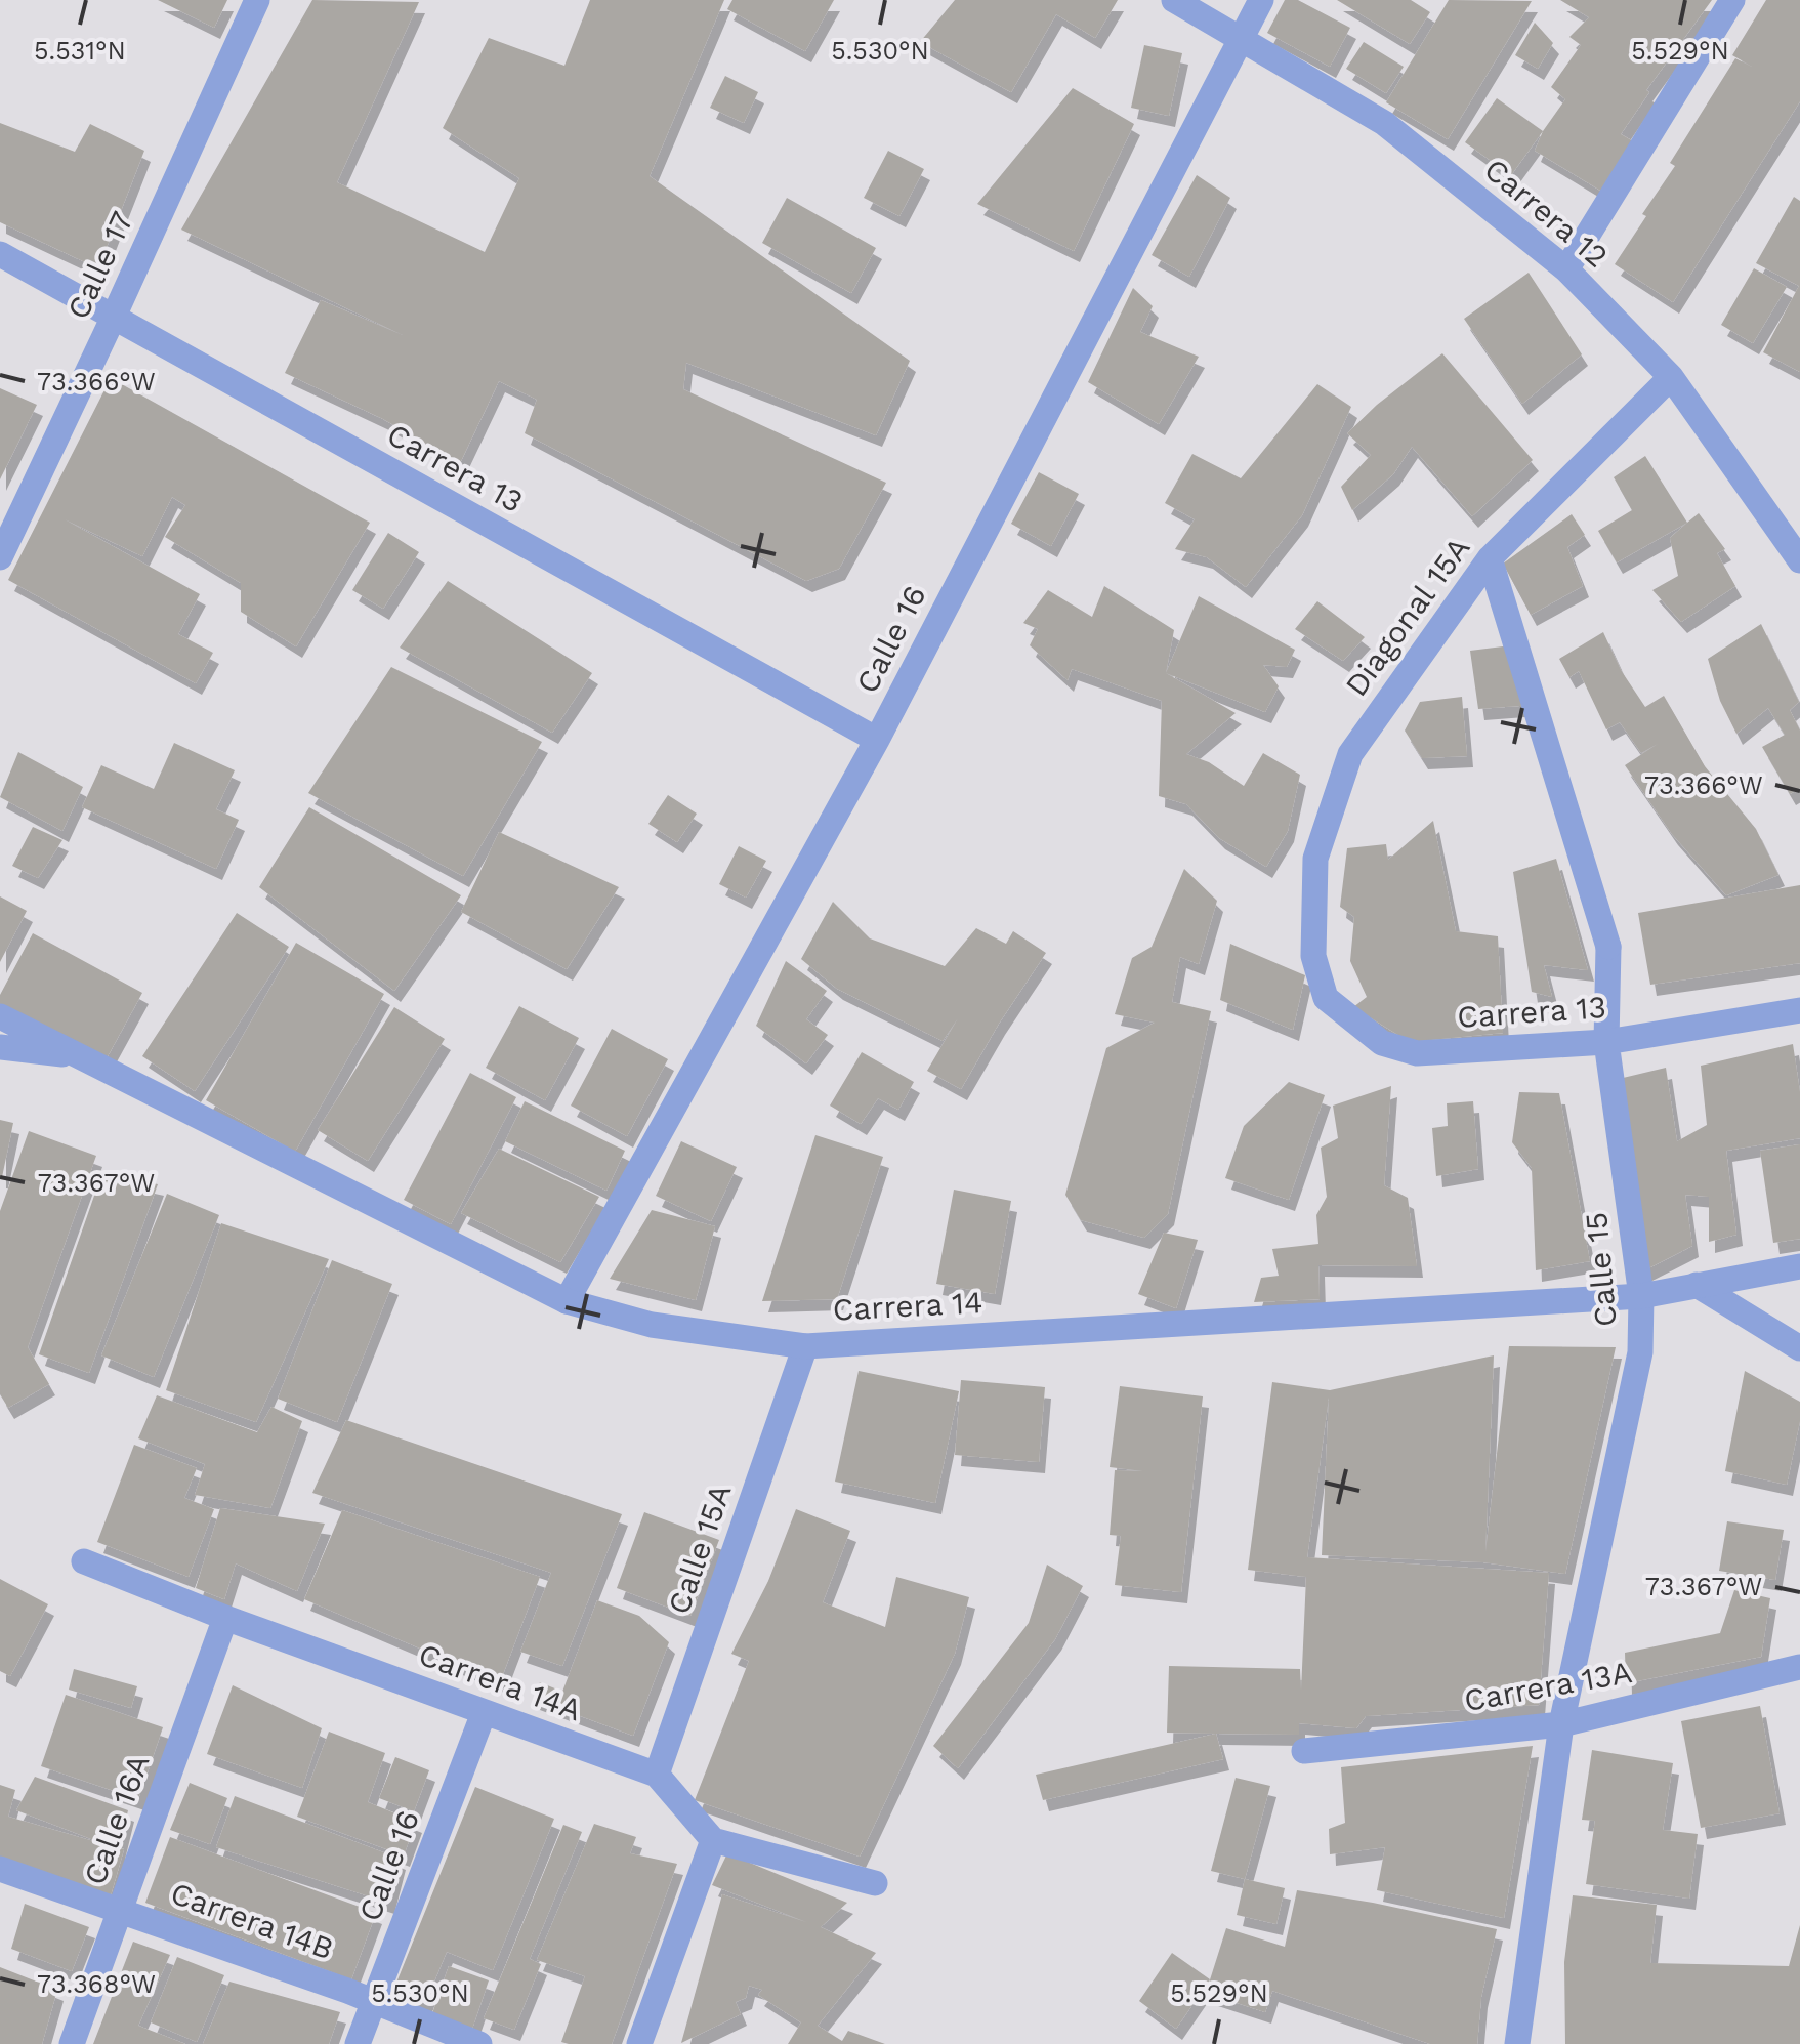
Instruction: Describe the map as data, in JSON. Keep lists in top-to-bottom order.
{
  "streets": {
    "street": [
      "Carrera 12",
      "Calle 17",
      "Carrera 13",
      "Diagonal 15A",
      "Calle 16",
      "Calle 15",
      "Carrera 14",
      "Calle 15A",
      "Carrera 14A",
      "Carrera 13A",
      "Calle 16A",
      "Carrera 14B"
    ]
  },
  "crossings": [
    ["Carrera 12", "Diagonal 15A"],
    ["Carrera 12", "Calle 16"],
    ["Calle 17", "Carrera 13"],
    ["Carrera 13", "Diagonal 15A"],
    ["Carrera 13", "Calle 16"],
    ["Carrera 13", "Calle 15"],
    ["Diagonal 15A", "Calle 15"],
    ["Calle 16", "Carrera 14"],
    ["Calle 16", "Carrera 14A"],
    ["Calle 16", "Carrera 14B"],
    ["Calle 15", "Carrera 14"],
    ["Calle 15", "Carrera 13A"],
    ["Carrera 14", "Calle 15A"],
    ["Calle 15A", "Carrera 14A"],
    ["Carrera 14A", "Calle 16A"],
    ["Calle 16A", "Carrera 14B"]
  ],
  "coordinates": [
    "5.531°N",
    "5.530°N",
    "5.529°N",
    "73.366°W",
    "73.367°W",
    "73.368°W"
  ]
}
